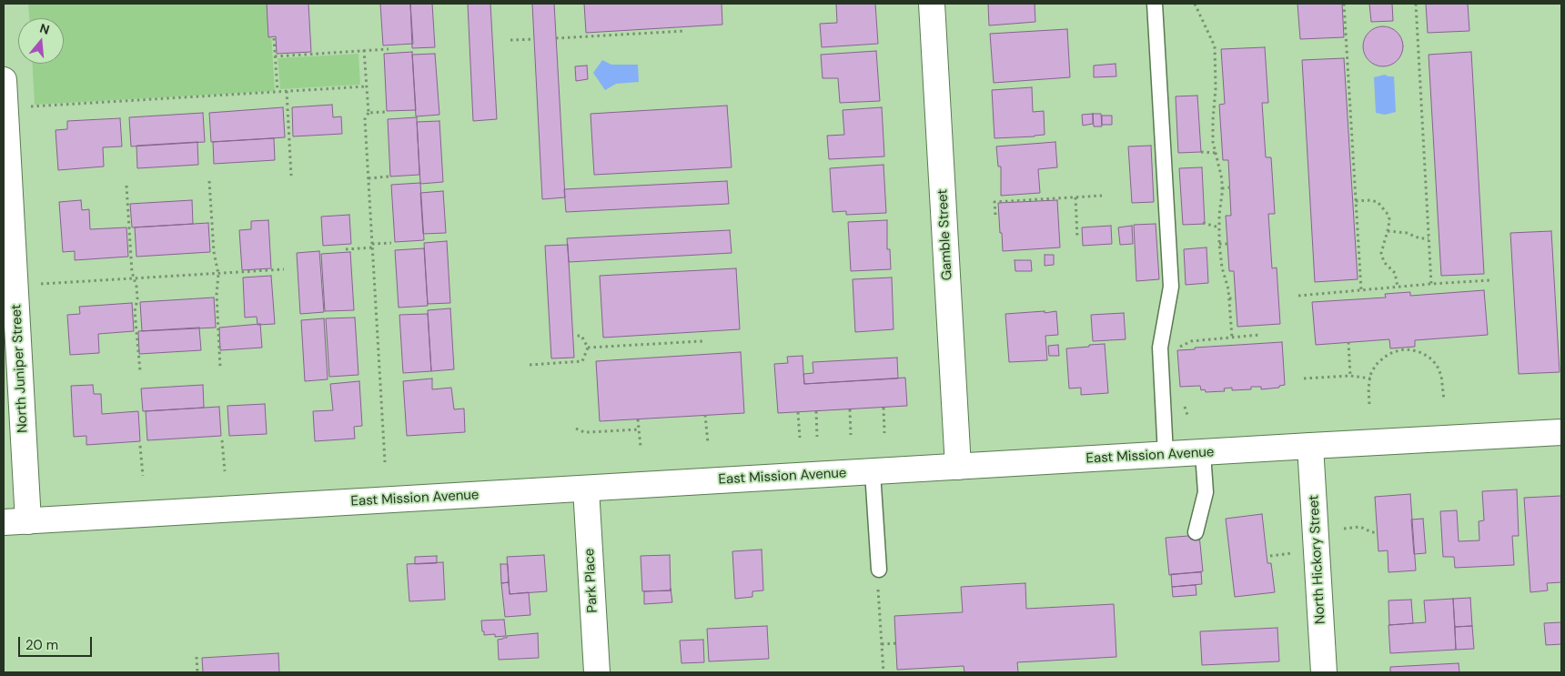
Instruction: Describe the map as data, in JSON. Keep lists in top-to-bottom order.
{
  "streets": {
    "main road": [
      "Gamble Street",
      "North Juniper Street",
      "East Mission Avenue",
      "North Hickory Street",
      "Park Place"
    ]
  },
  "crossings": [
    ["Gamble Street", "East Mission Avenue"],
    ["North Juniper Street", "East Mission Avenue"],
    ["East Mission Avenue", "North Hickory Street"],
    ["East Mission Avenue", "Park Place"]
  ],
  "scale_bar": "20 m",
  "north": "top"
}
